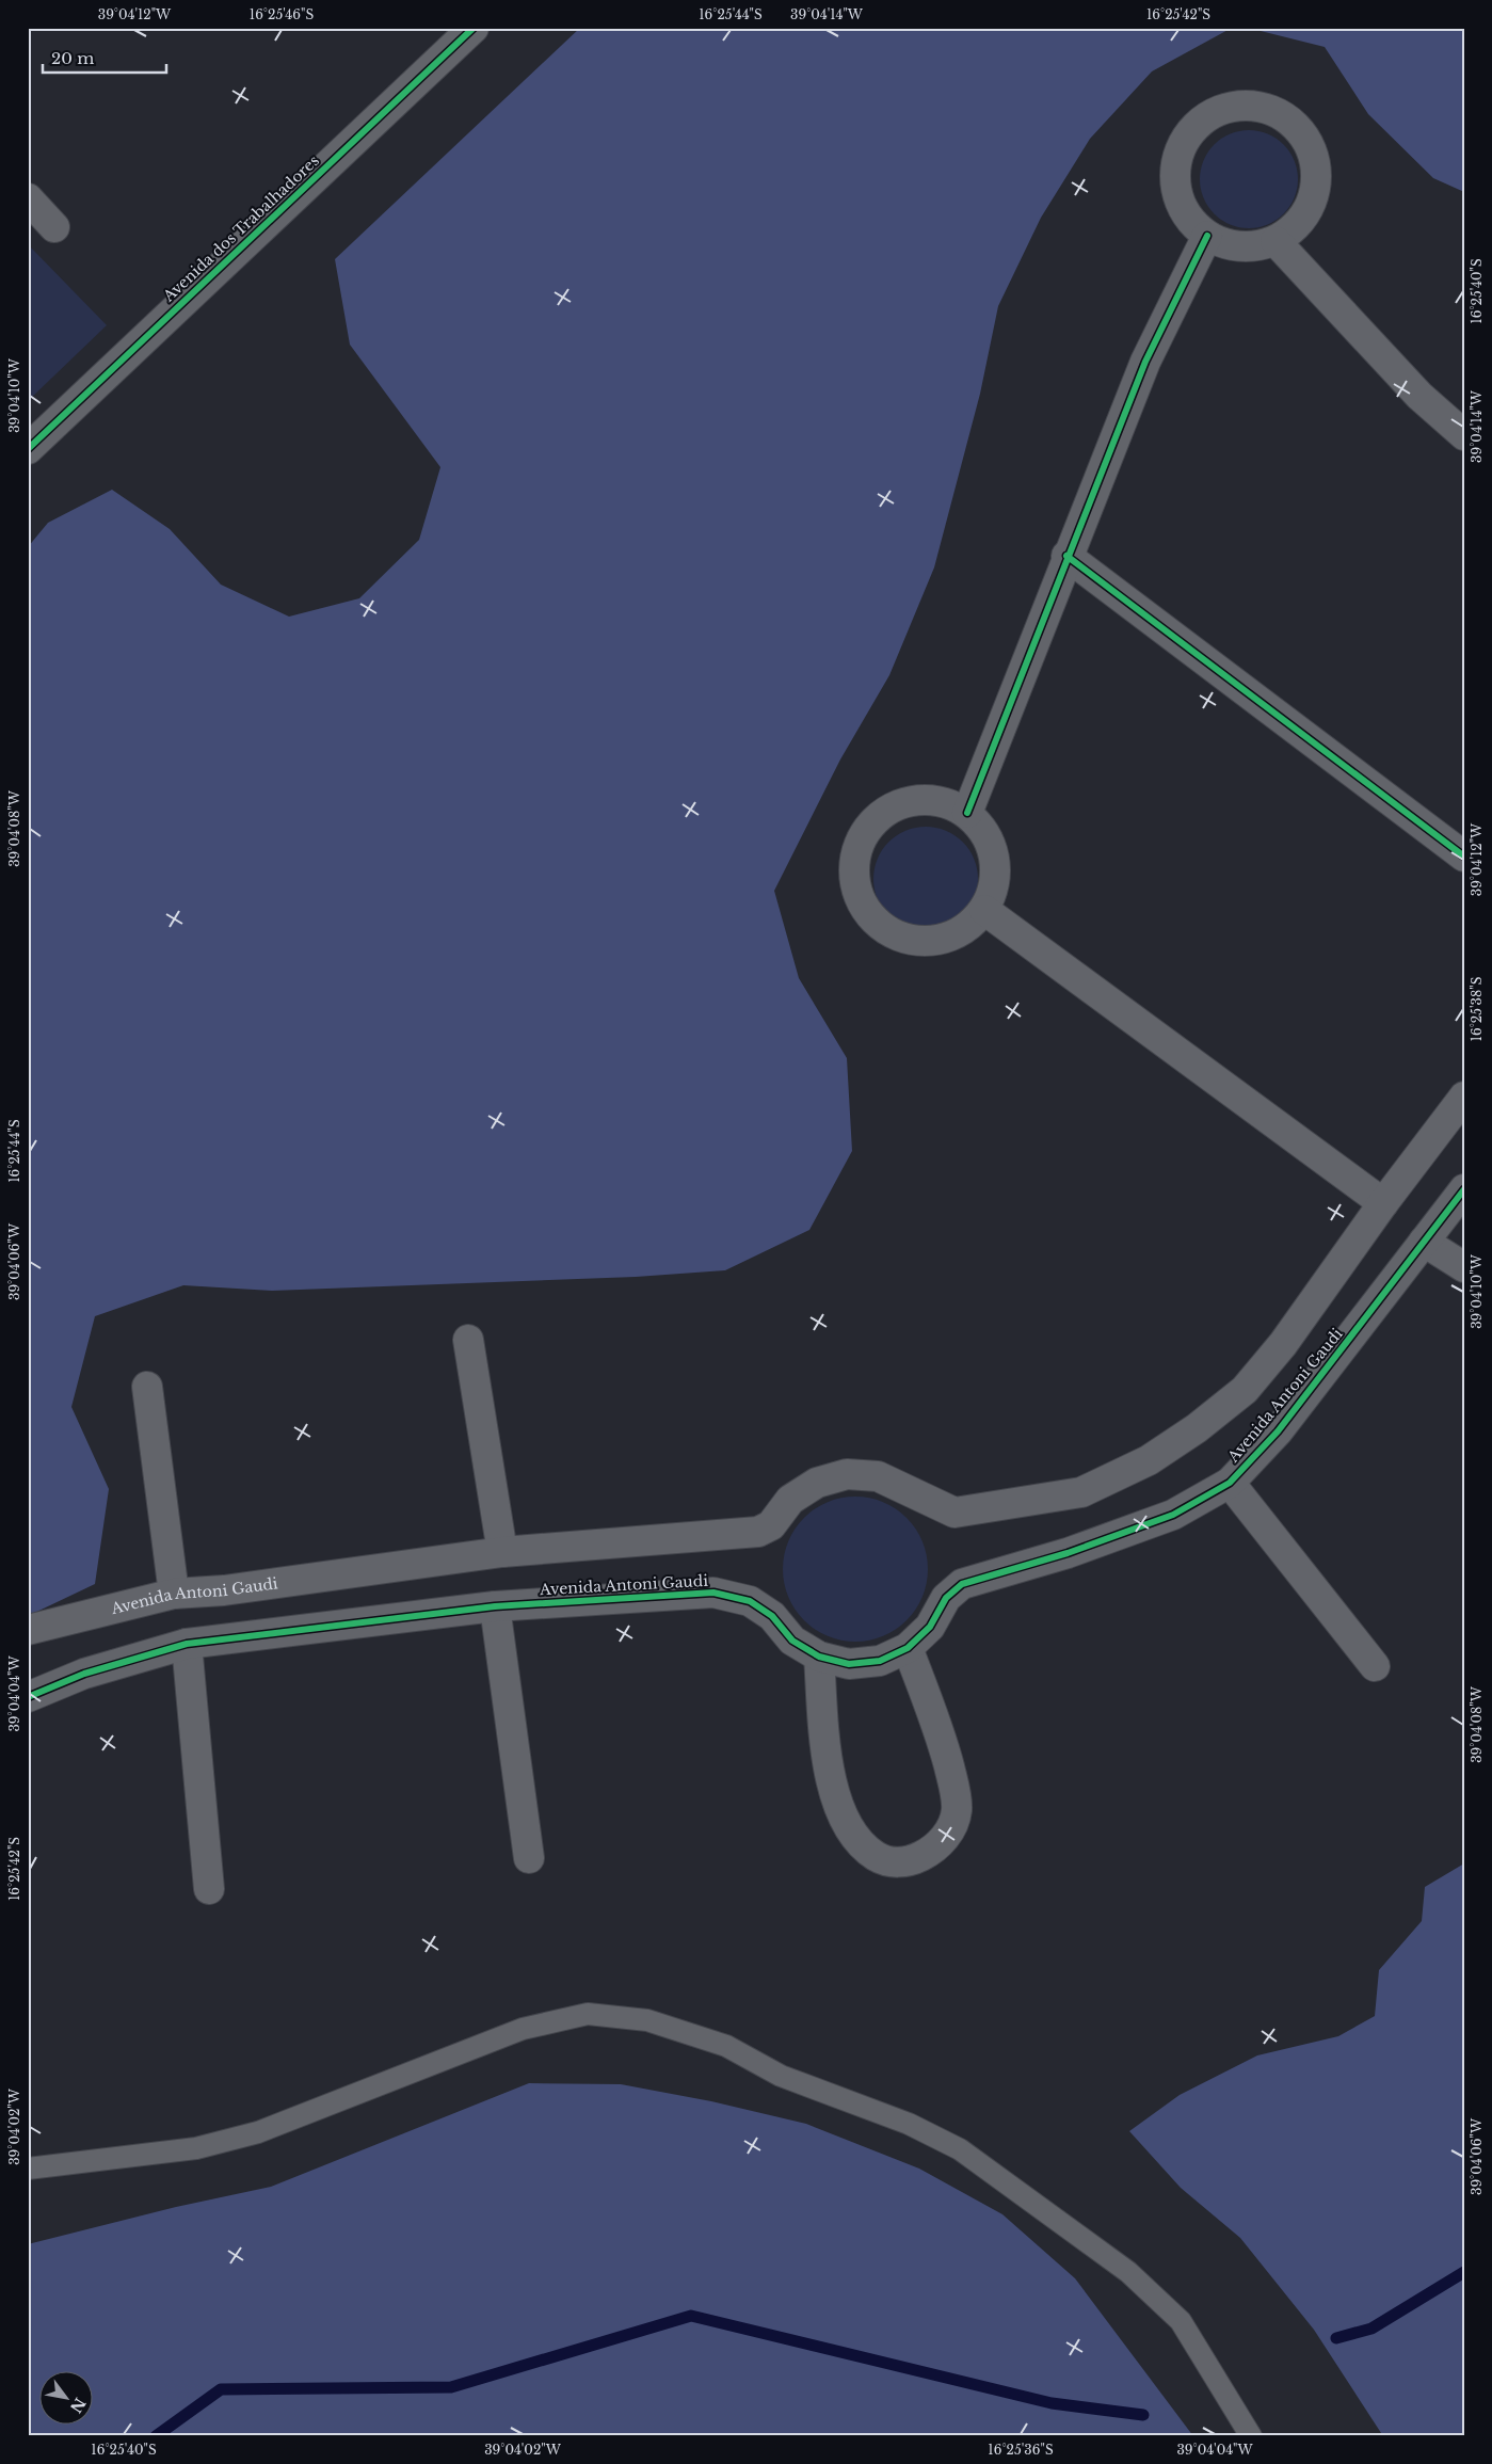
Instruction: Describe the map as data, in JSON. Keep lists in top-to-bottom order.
{
  "streets": {
    "street": ["Avenida dos Trabalhadores", "Avenida Antoni Gaudi"]
  },
  "scale_bar": "20 m",
  "north": "bottom right",
  "coordinates": [
    "39°04'12\"W",
    "16°25'46\"S",
    "16°25'44\"S",
    "39°04'14\"W",
    "16°25'42\"S",
    "16°25'40\"S",
    "39°04'10\"W",
    "39°04'08\"W",
    "16°25'38\"S",
    "39°04'06\"W",
    "39°04'04\"W",
    "39°04'02\"W",
    "16°25'36\"S"
  ]
}
